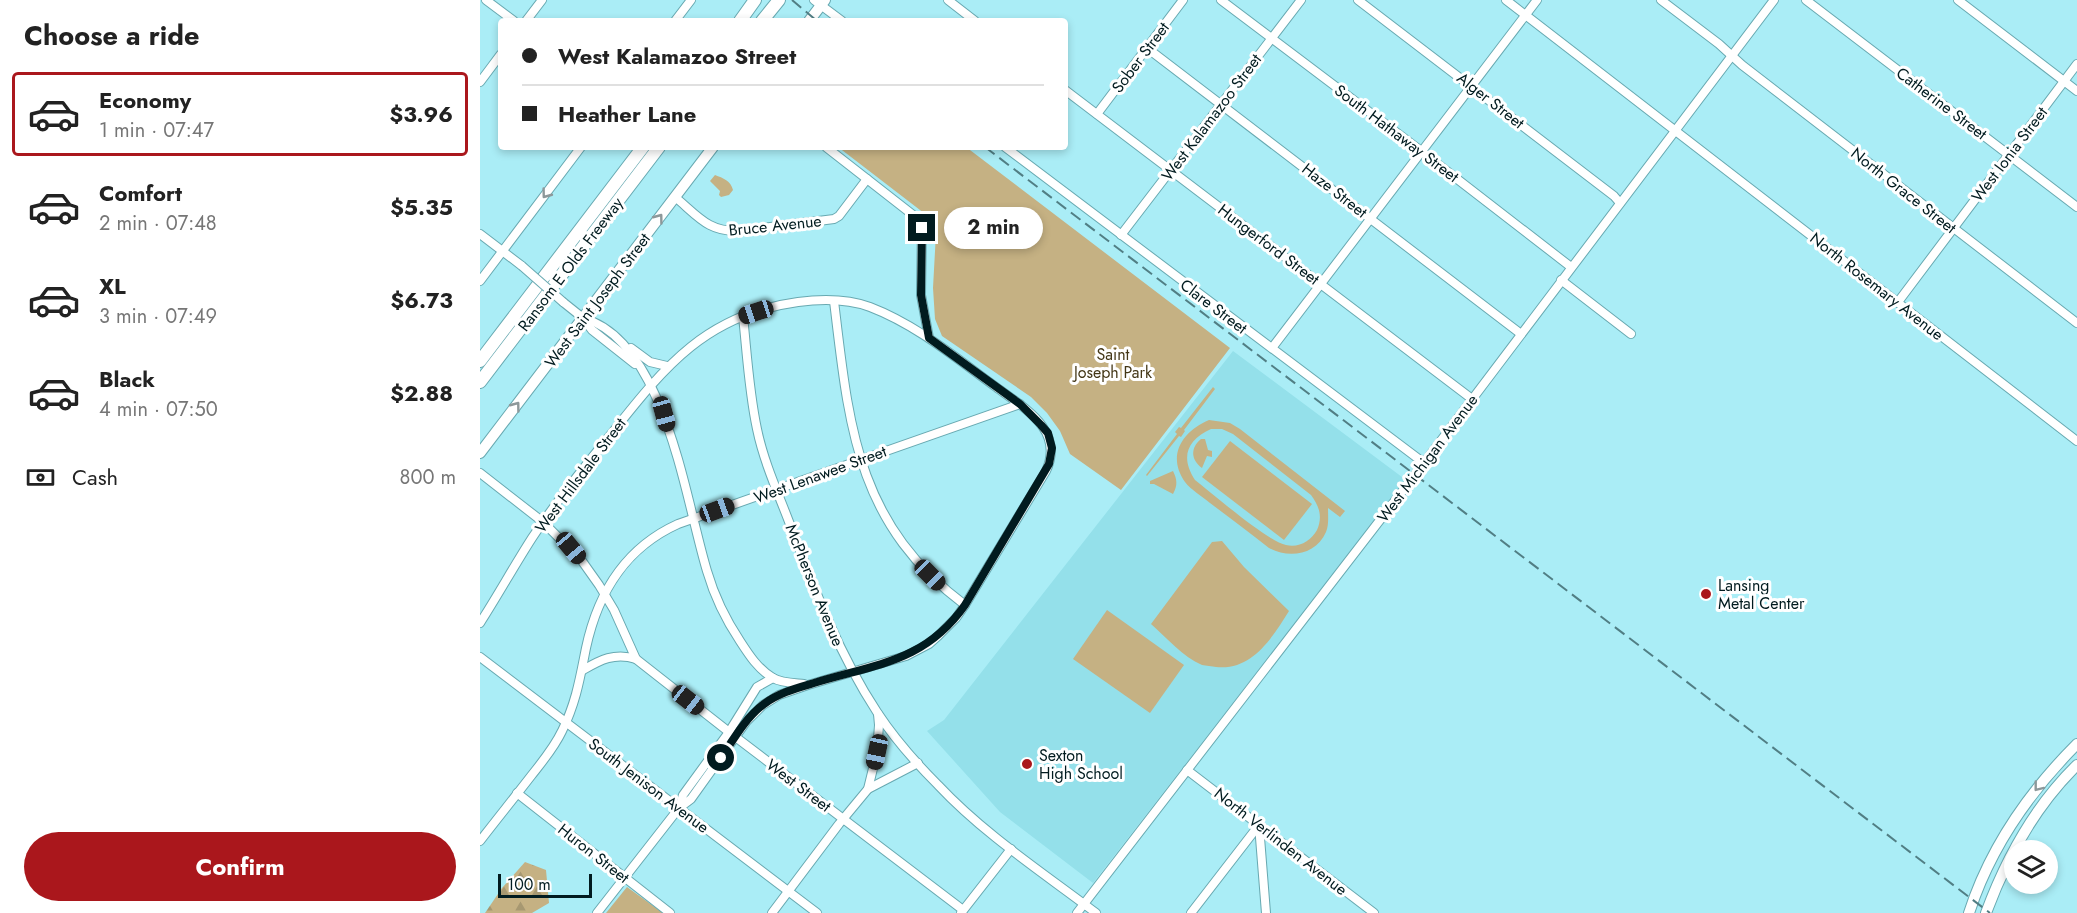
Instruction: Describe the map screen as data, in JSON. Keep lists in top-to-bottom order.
{
  "streets": {
    "highway": ["Ransom E Olds Freeway"],
    "main road": ["West Saint Joseph Street"],
    "street": [
      "Sober Street",
      "Alger Street",
      "Catherine Street",
      "West Kalamazoo Street",
      "South Hathaway Street",
      "West Ionia Street",
      "Haze Street",
      "North Grace Street",
      "Bruce Avenue",
      "Hungerford Street",
      "North Rosemary Avenue",
      "Clare Street",
      "West Michigan Avenue",
      "West Lenawee Street",
      "West Hillsdale Street",
      "McPherson Avenue",
      "South Jenison Avenue",
      "West Street",
      "North Verlinden Avenue",
      "Huron Street"
    ]
  },
  "crossings": [
    ["Sober Street", "Haze Street"],
    ["Sober Street", "Hungerford Street"],
    ["Alger Street", "West Michigan Avenue"],
    ["Catherine Street", "West Ionia Street"],
    ["West Kalamazoo Street", "South Hathaway Street"],
    ["West Kalamazoo Street", "Haze Street"],
    ["West Kalamazoo Street", "Hungerford Street"],
    ["West Kalamazoo Street", "Clare Street"],
    ["South Hathaway Street", "West Michigan Avenue"],
    ["West Ionia Street", "North Grace Street"],
    ["West Ionia Street", "North Rosemary Avenue"],
    ["Haze Street", "West Michigan Avenue"],
    ["North Grace Street", "West Michigan Avenue"],
    ["Bruce Avenue", "West Saint Joseph Street"],
    ["Hungerford Street", "West Michigan Avenue"],
    ["North Rosemary Avenue", "West Michigan Avenue"],
    ["Clare Street", "West Michigan Avenue"],
    ["West Michigan Avenue", "McPherson Avenue"],
    ["West Michigan Avenue", "North Verlinden Avenue"],
    ["West Lenawee Street", "West Hillsdale Street"],
    ["West Lenawee Street", "McPherson Avenue"],
    ["West Lenawee Street", "South Jenison Avenue"],
    ["West Lenawee Street", "West Street"],
    ["West Lenawee Street", "Huron Street"],
    ["West Hillsdale Street", "McPherson Avenue"],
    ["West Hillsdale Street", "West Street"]
  ],
  "one_way": ["West Saint Joseph Street"],
  "parks": ["Saint Joseph Park"],
  "places": ["Lansing Metal Center", "Sexton High School"],
  "scale_bar": "100 m",
  "page": {
    "heading": "Choose a ride",
    "banner": ["West Kalamazoo Street", "Heather Lane"],
    "list": [
      {
        "name": "Economy",
        "note": "1 min · 07:47",
        "value": "$3.96"
      },
      {
        "name": "Comfort",
        "note": "2 min · 07:48",
        "value": "$5.35"
      },
      {
        "name": "XL",
        "note": "3 min · 07:49",
        "value": "$6.73"
      },
      {
        "name": "Black",
        "note": "4 min · 07:50",
        "value": "$2.88"
      }
    ],
    "bubble": "2 min",
    "pay": ["Cash", "800 m"],
    "buttons": "Confirm",
    "scale": "100 m"
  }
}
